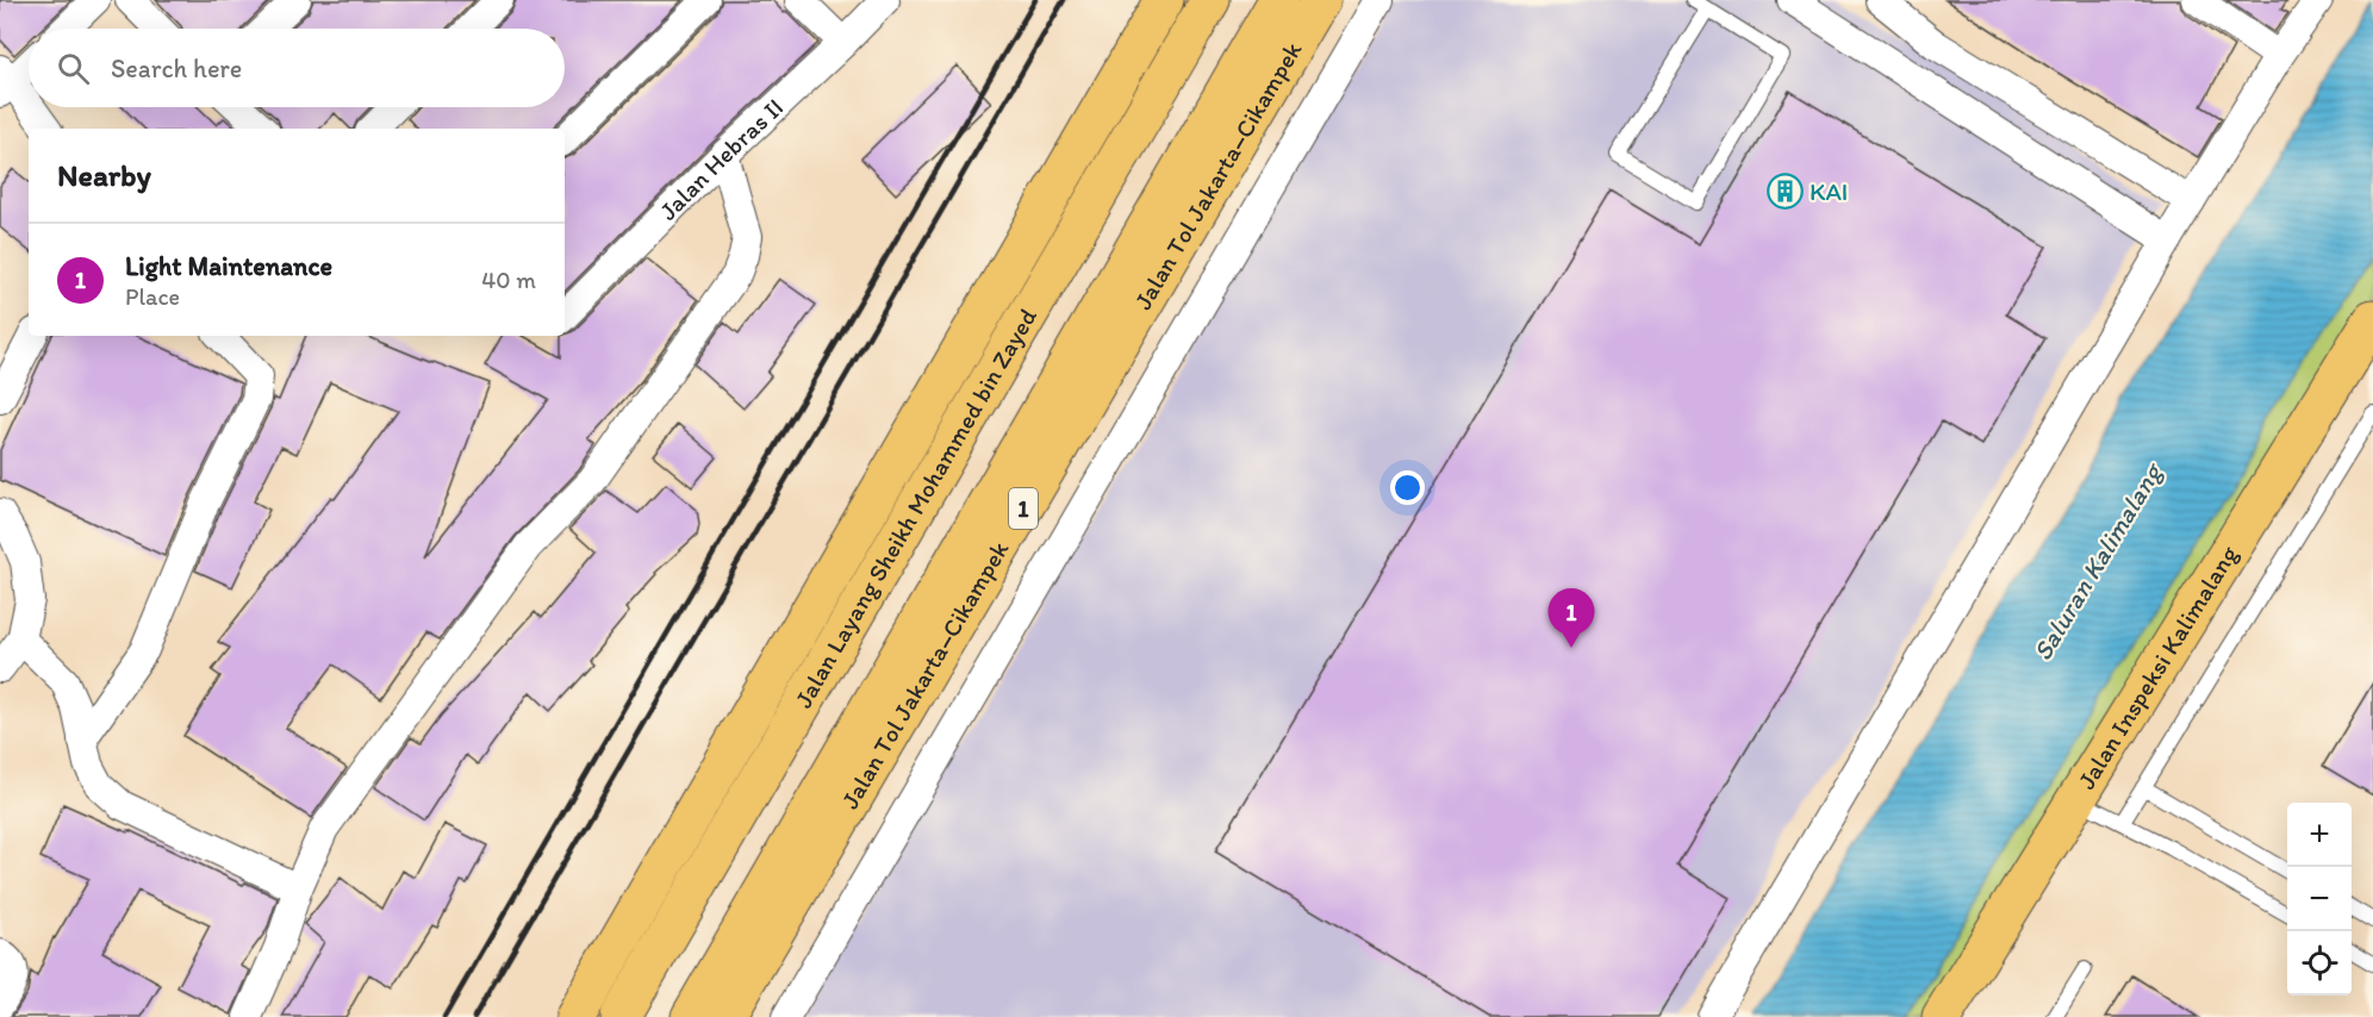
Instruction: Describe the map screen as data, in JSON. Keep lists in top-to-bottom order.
{
  "streets": {
    "main road": [
      "Jalan Tol Jakarta–Cikampek",
      "Jalan Layang Sheikh Mohammed bin Zayed",
      "1",
      "Jalan Inspeksi Kalimalang"
    ],
    "street": ["Jalan Hebras II"]
  },
  "water": ["Saluran Kalimalang"],
  "places": {
    "building": ["KAI"]
  },
  "page": {
    "search": "Search here",
    "heading": "Nearby",
    "list": [
      {
        "mark": "1",
        "name": "Light Maintenance",
        "note": "Place",
        "value": "40 m"
      }
    ],
    "pins": "1",
    "map_buttons": ["+", "−"]
  }
}
